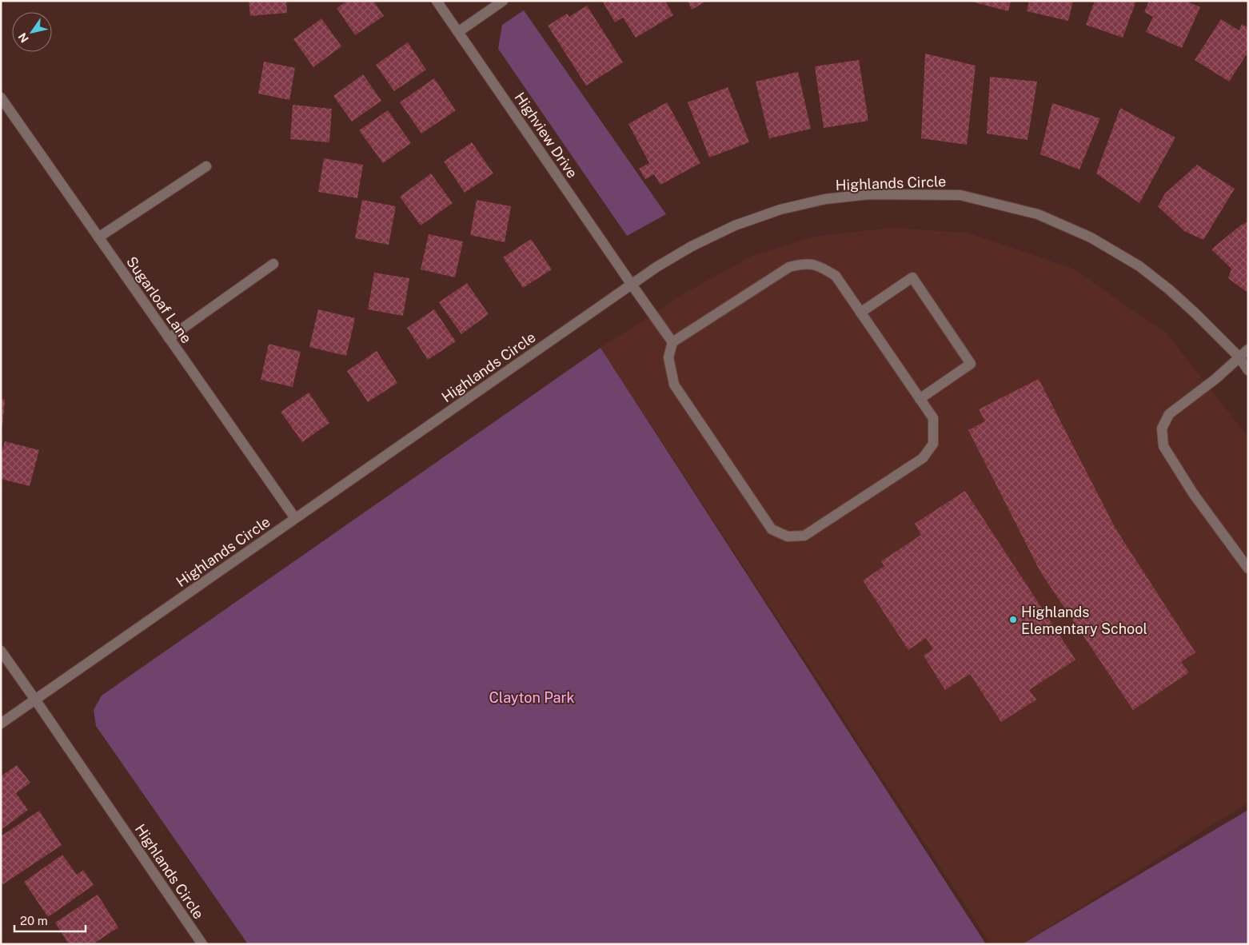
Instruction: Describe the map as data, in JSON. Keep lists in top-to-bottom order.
{
  "streets": {
    "street": ["Highview Drive", "Highlands Circle", "Sugarloaf Lane"]
  },
  "crossings": [
    ["Highview Drive", "Highlands Circle"],
    ["Highlands Circle", "Sugarloaf Lane"]
  ],
  "parks": ["Clayton Park"],
  "places": ["Highlands Elementary School"],
  "scale_bar": "20 m",
  "north": "bottom left"
}
